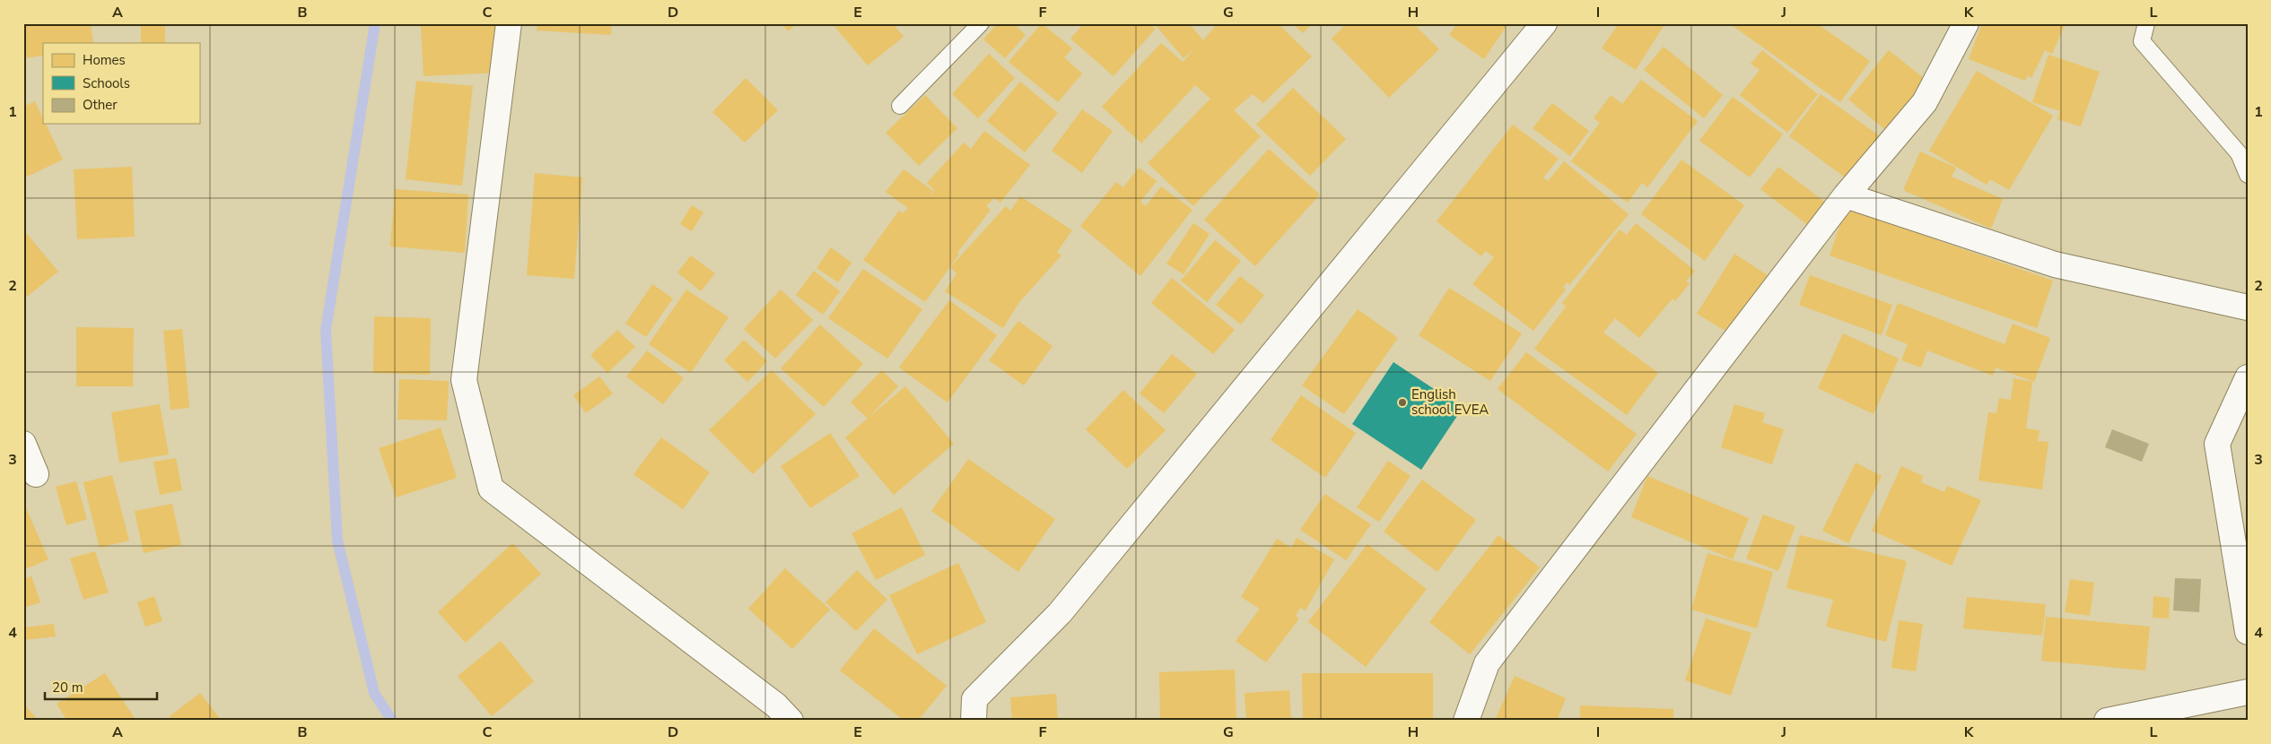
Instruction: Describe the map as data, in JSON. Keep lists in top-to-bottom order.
{
  "places": ["English school EVEA"],
  "legend": ["Homes", "Schools", "Other"],
  "scale_bar": "20 m",
  "grid": {
    "columns": [
      "A",
      "B",
      "C",
      "D",
      "E",
      "F",
      "G",
      "H",
      "I",
      "J",
      "K",
      "L"
    ],
    "rows": [
      "1",
      "2",
      "3",
      "4"
    ]
  }
}
